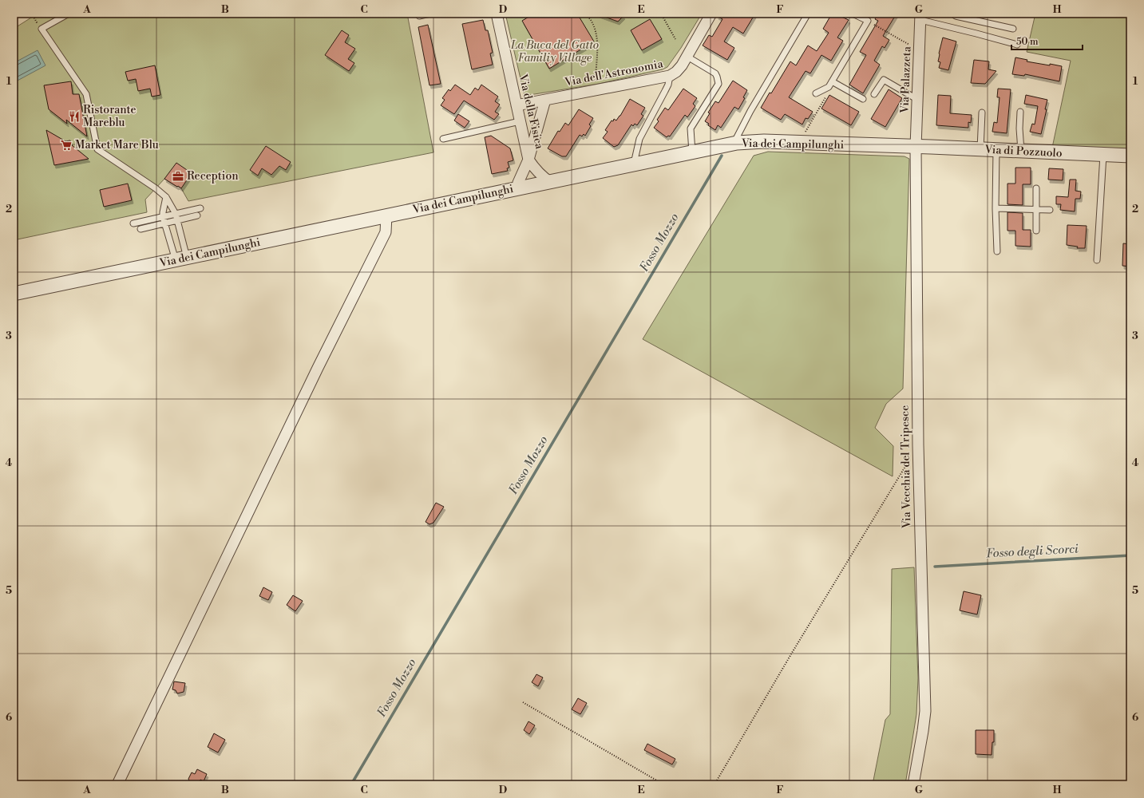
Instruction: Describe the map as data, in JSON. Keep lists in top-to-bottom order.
{
  "streets": {
    "street": [
      "Via dell'Astronomia",
      "Via Palazzeta",
      "Via della Fisica",
      "Via dei Campilunghi",
      "Via di Pozzuolo",
      "Via Vecchia del Tripesce"
    ]
  },
  "crossings": [
    ["Via dell'Astronomia", "Via della Fisica"],
    ["Via Palazzeta", "Via dei Campilunghi"],
    ["Via Palazzeta", "Via di Pozzuolo"],
    ["Via Palazzeta", "Via Vecchia del Tripesce"],
    ["Via della Fisica", "Via dei Campilunghi"],
    ["Via dei Campilunghi", "Via di Pozzuolo"],
    ["Via dei Campilunghi", "Via Vecchia del Tripesce"],
    ["Via di Pozzuolo", "Via Vecchia del Tripesce"]
  ],
  "water": ["Fosso Mozzo", "Fosso degli Scorci"],
  "parks": ["La Buca del Gatto Familiy Village"],
  "places": {
    "restaurant": ["Ristorante Mareblu"],
    "supermarket": ["Market Mare Blu"],
    "office": ["Reception"]
  },
  "scale_bar": "50 m",
  "grid": {
    "columns": [
      "A",
      "B",
      "C",
      "D",
      "E",
      "F",
      "G",
      "H"
    ],
    "rows": [
      "1",
      "2",
      "3",
      "4",
      "5",
      "6"
    ]
  }
}
